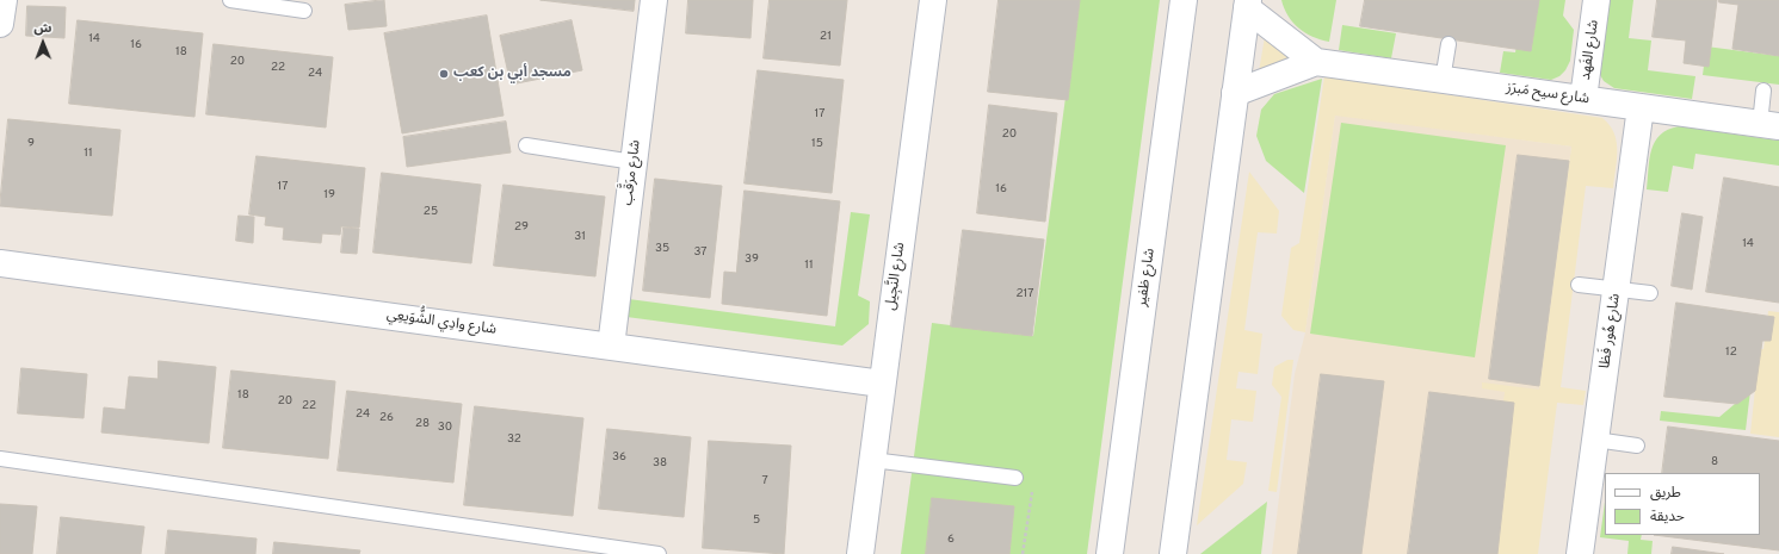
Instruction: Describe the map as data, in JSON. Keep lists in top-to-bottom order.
{
  "streets": {
    "street": [
      "شارع الفَهد",
      "شارع سيح مَبرَز",
      "شارع مرَقَّب",
      "شارع النَّجِيل",
      "شارع ظفير",
      "شارع وادِي الشُّوَيعِي",
      "شارع هُور فَظا"
    ]
  },
  "crossings": [
    ["شارع الفَهد", "شارع سيح مَبرَز"],
    ["شارع سيح مَبرَز", "شارع هُور فَظا"],
    ["شارع مرَقَّب", "شارع وادِي الشُّوَيعِي"],
    ["شارع النَّجِيل", "شارع وادِي الشُّوَيعِي"]
  ],
  "places": ["مسجد أبي بن كعب"],
  "house_numbers": [
    "21",
    "14",
    "16",
    "18",
    "20",
    "22",
    "24",
    "17",
    "20",
    "9",
    "15",
    "11",
    "17",
    "16",
    "19",
    "25",
    "29",
    "31",
    "14",
    "35",
    "37",
    "39",
    "11",
    "217",
    "12",
    "18",
    "20",
    "22",
    "24",
    "26",
    "28",
    "30",
    "32",
    "36",
    "8",
    "38",
    "7",
    "5",
    "6"
  ],
  "legend": ["طريق", "حديقة"],
  "north": "top"
}
